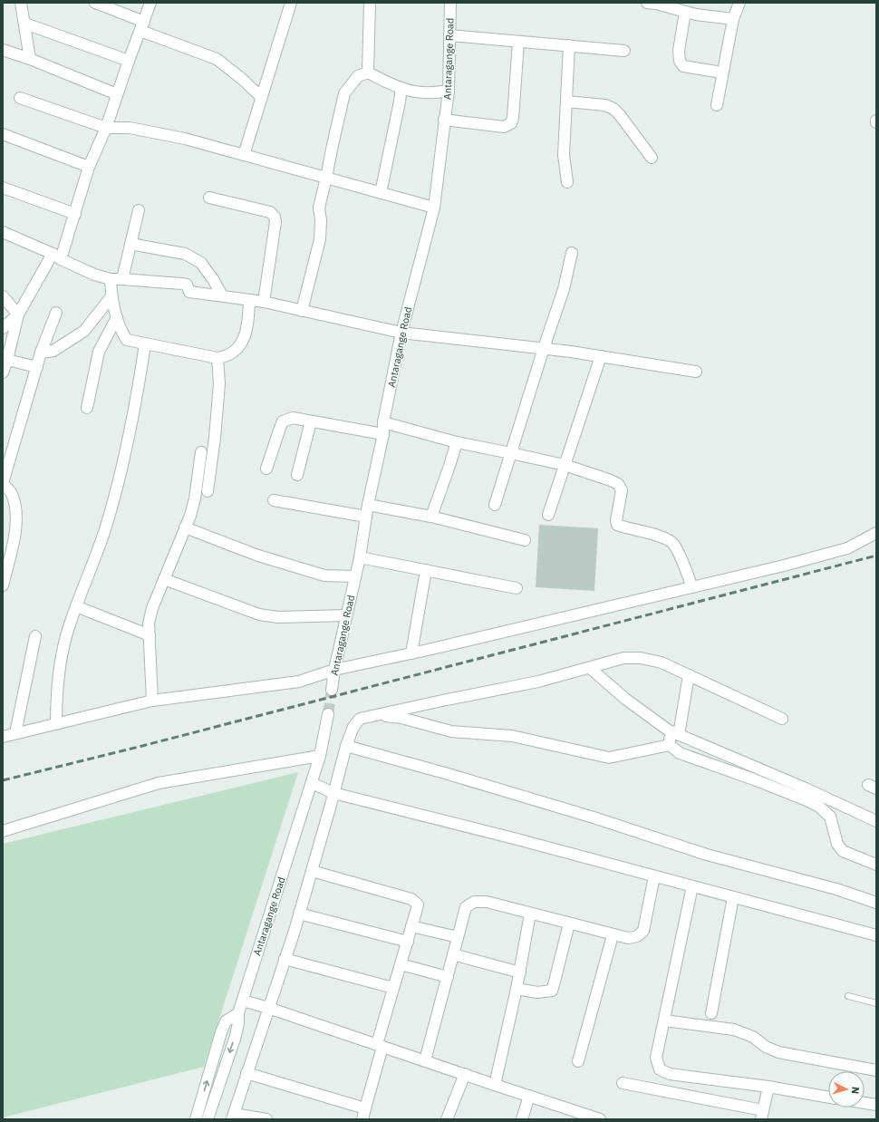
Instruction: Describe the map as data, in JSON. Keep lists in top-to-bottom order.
{
  "streets": {
    "street": ["Antaragange Road"]
  },
  "north": "right"
}
